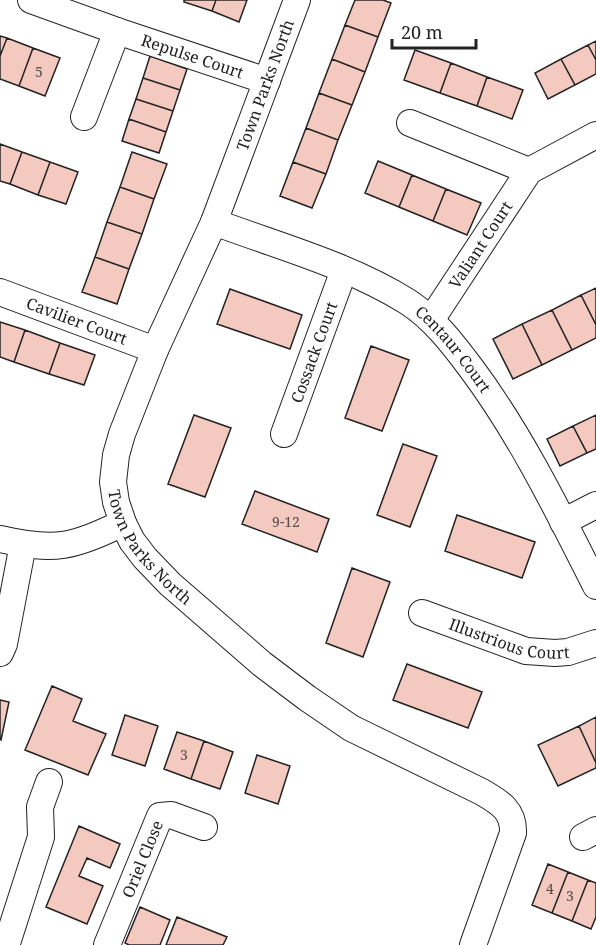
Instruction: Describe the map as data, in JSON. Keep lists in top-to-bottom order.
{
  "streets": {
    "street": [
      "Repulse Court",
      "Town Parks North",
      "Valiant Court",
      "Cavilier Court",
      "Centaur Court",
      "Cossack Court",
      "Illustrious Court",
      "Oriel Close"
    ]
  },
  "crossings": [
    ["Repulse Court", "Town Parks North"],
    ["Town Parks North", "Cavilier Court"],
    ["Town Parks North", "Centaur Court"],
    ["Valiant Court", "Centaur Court"],
    ["Centaur Court", "Cossack Court"]
  ],
  "house_numbers": [
    "5",
    "9-12",
    "3",
    "4",
    "3"
  ],
  "scale_bar": "20 m"
}
